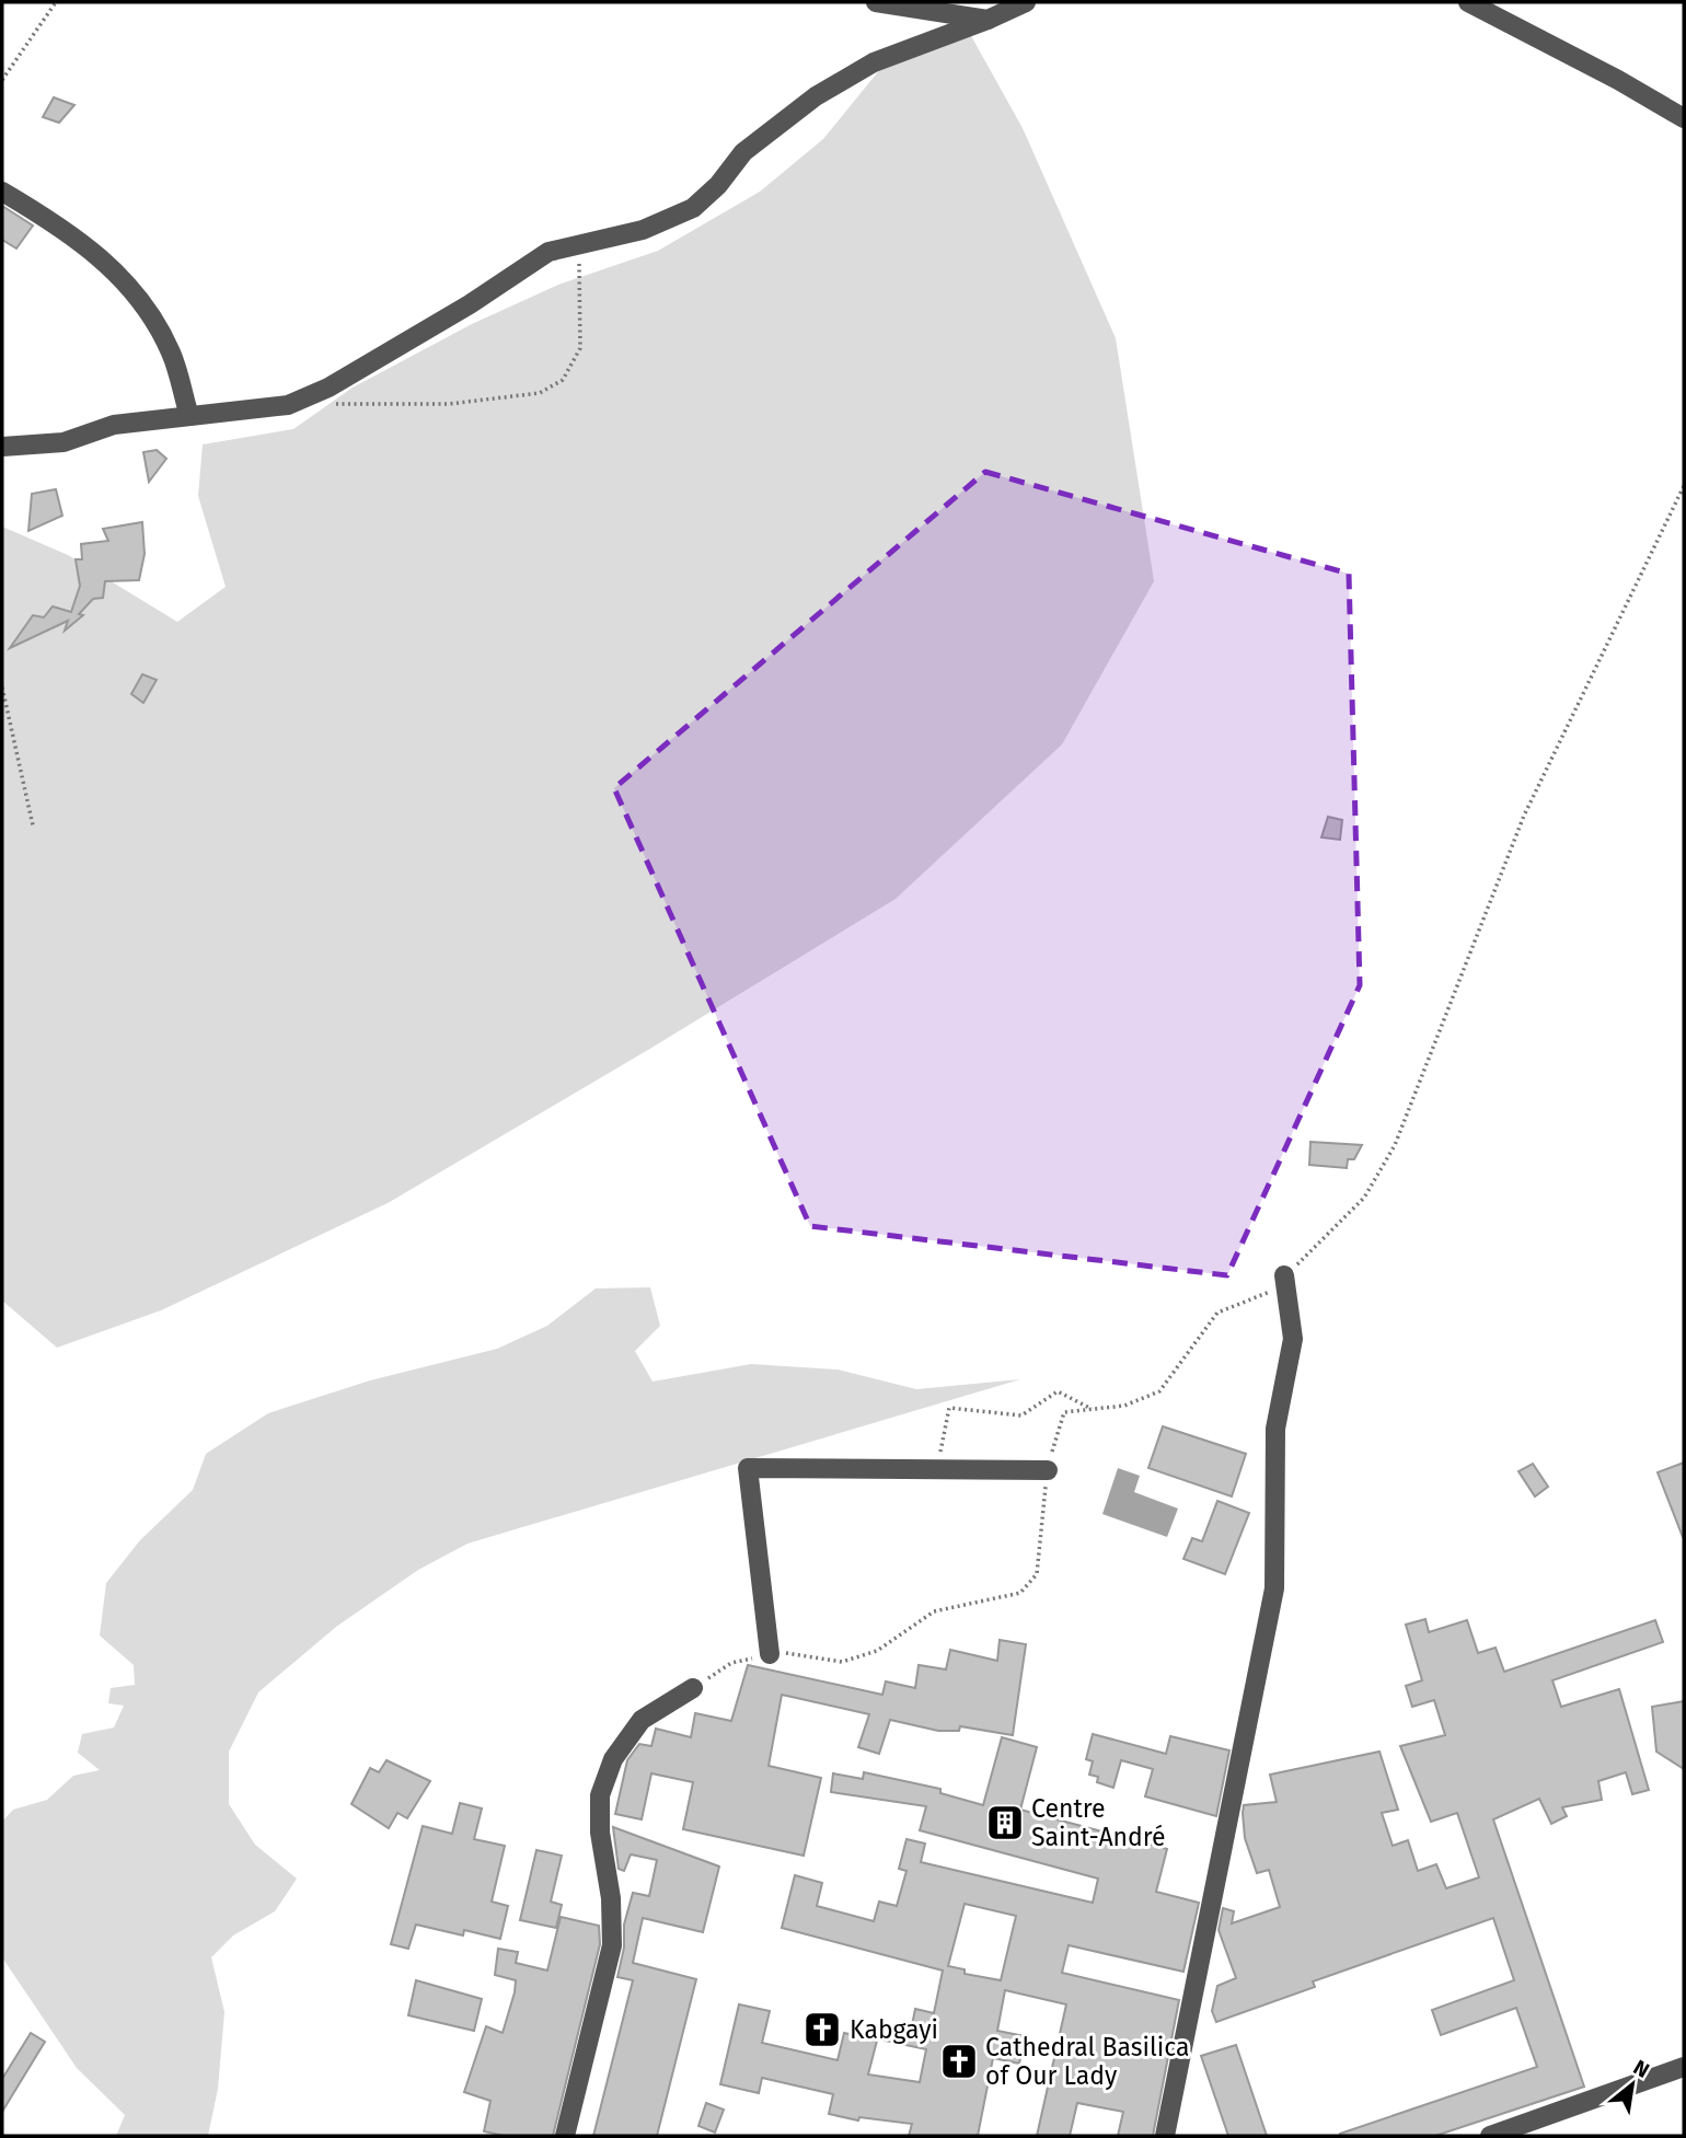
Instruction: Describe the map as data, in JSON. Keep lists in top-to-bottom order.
{
  "places": {
    "building": ["Centre Saint-André"],
    "church": ["Kabgayi", "Cathedral Basilica of Our Lady"]
  },
  "north": "top right"
}
